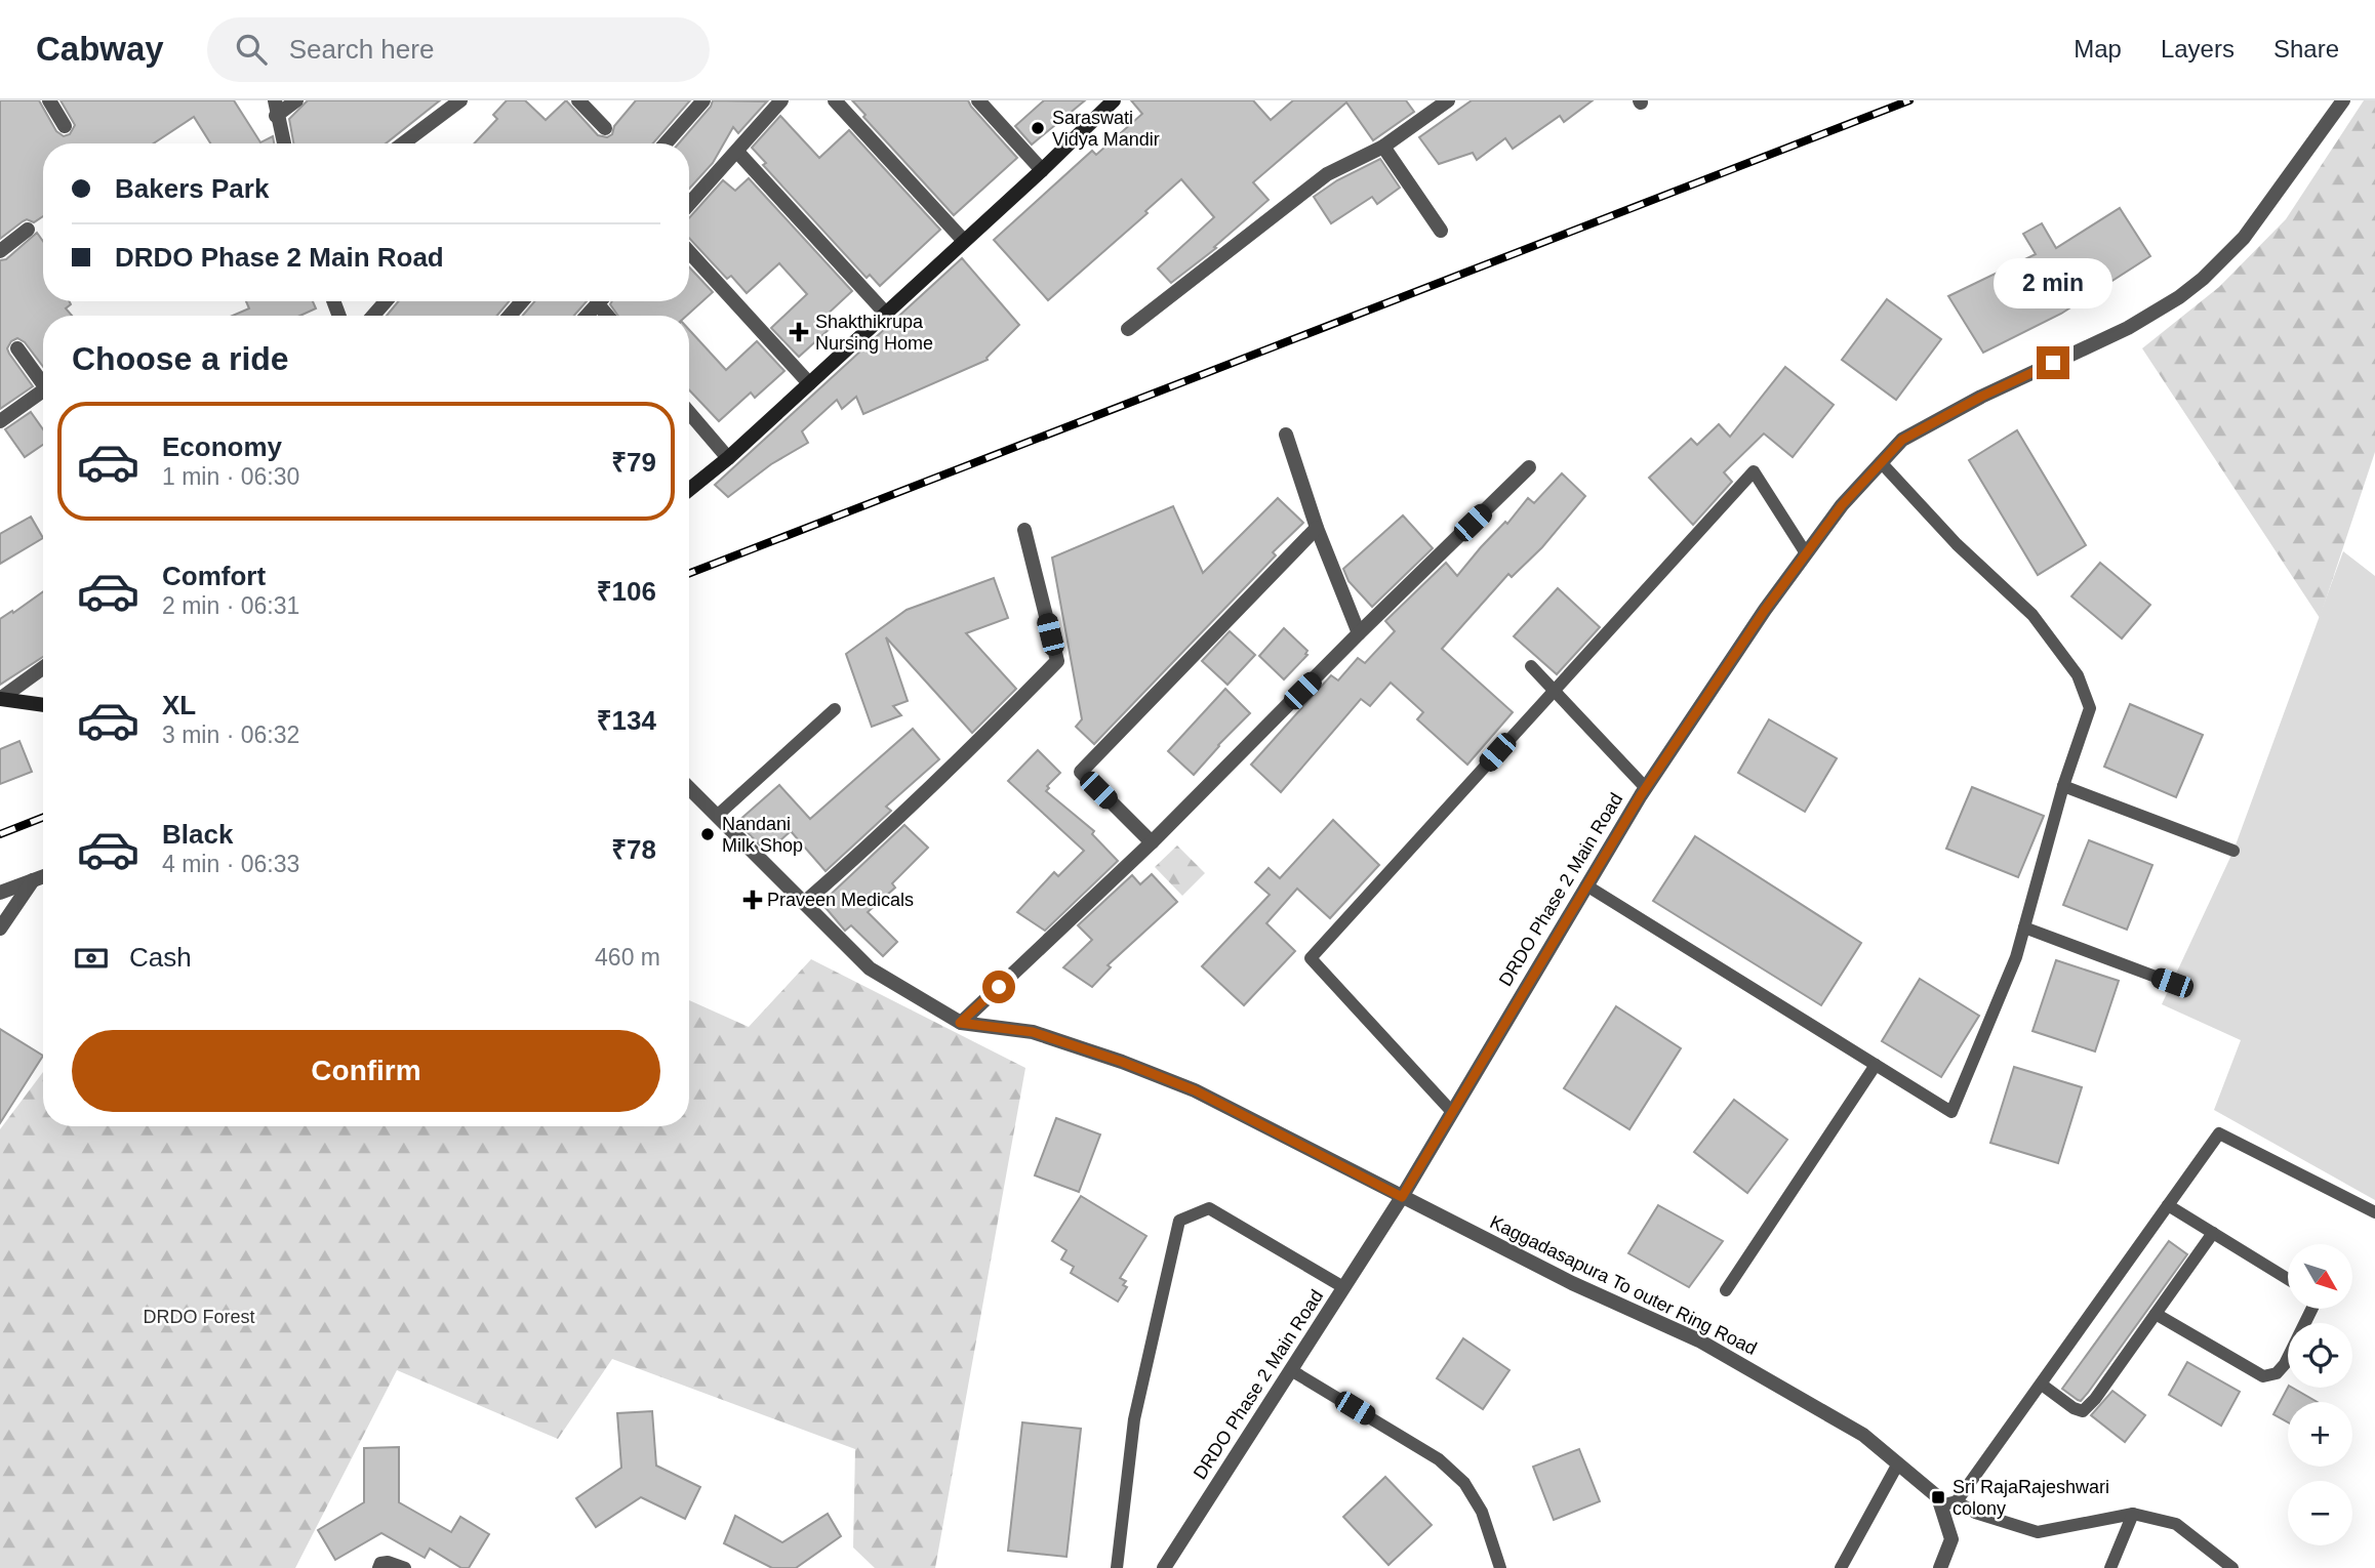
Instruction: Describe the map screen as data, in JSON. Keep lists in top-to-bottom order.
{
  "streets": {
    "street": ["DRDO Phase 2 Main Road", "Kaggadasapura To outer Ring Road"]
  },
  "crossings": [
    ["DRDO Phase 2 Main Road", "Kaggadasapura To outer Ring Road"]
  ],
  "parks": ["DRDO Forest"],
  "places": {
    "other": ["Saraswati Vidya Mandir", "Nandani Milk Shop"],
    "health": ["Shakthikrupa Nursing Home", "Praveen Medicals"],
    "transit": ["Sri RajaRajeshwari colony"]
  },
  "north": "bottom right",
  "page": {
    "header": "Cabway",
    "search": "Search here",
    "nav": ["Map", "Layers", "Share"],
    "banner": ["Bakers Park", "DRDO Phase 2 Main Road"],
    "bubble": "2 min",
    "heading": "Choose a ride",
    "list": [
      {
        "name": "Economy",
        "note": "1 min · 06:30",
        "value": "₹79"
      },
      {
        "name": "Comfort",
        "note": "2 min · 06:31",
        "value": "₹106"
      },
      {
        "name": "XL",
        "note": "3 min · 06:32",
        "value": "₹134"
      },
      {
        "name": "Black",
        "note": "4 min · 06:33",
        "value": "₹78"
      }
    ],
    "pay": ["Cash", "460 m"],
    "buttons": "Confirm",
    "map_buttons": ["+", "−"]
  }
}
